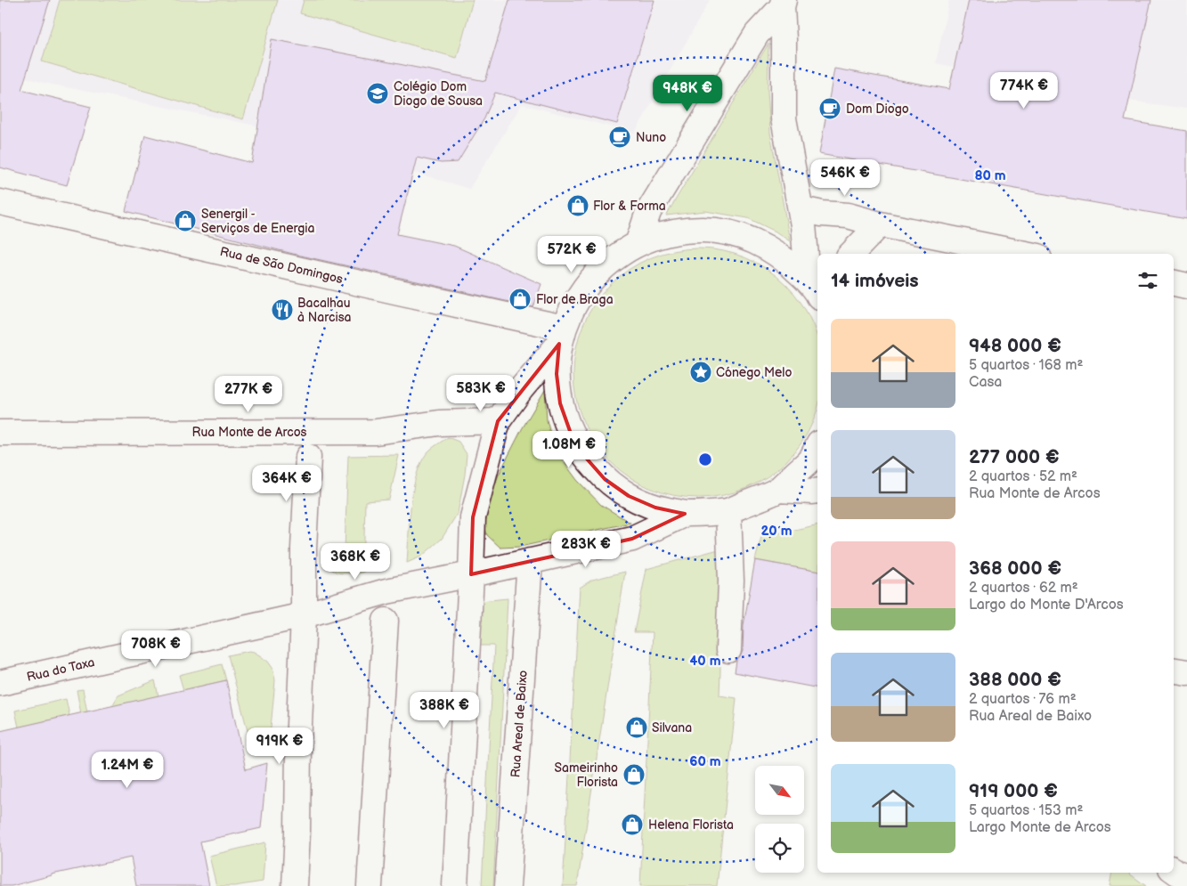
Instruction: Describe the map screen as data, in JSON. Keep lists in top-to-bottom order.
{
  "streets": {
    "street": [
      "Rua de São Domingos",
      "Rua Monte de Arcos",
      "Rua do Taxa",
      "Rua Areal de Baixo"
    ]
  },
  "crossings": [
    ["Rua do Taxa", "Rua Areal de Baixo"]
  ],
  "places": {
    "school or university": ["Colégio Dom Diogo de Sousa"],
    "cafe": ["Dom Diogo", "Nuno"],
    "shop": [
      "Flor & Forma",
      "Senergil - Serviços de Energia",
      "Flor de Braga",
      "Silvana",
      "Sameirinho Florista",
      "Helena Florista"
    ],
    "restaurant": ["Bacalhau à Narcisa"],
    "place": ["Cónego Melo"]
  },
  "north": "bottom right",
  "page": {
    "price": [
      "774K €",
      "948K €",
      "546K €",
      "572K €",
      "583K €",
      "277K €",
      "1.08M €",
      "364K €",
      "283K €",
      "368K €",
      "708K €",
      "388K €",
      "919K €",
      "1.24M €"
    ],
    "heading": "14 imóveis",
    "list": [
      {
        "name": "948 000 €",
        "note": "5 quartos · 168 m² · Casa"
      },
      {
        "name": "277 000 €",
        "note": "2 quartos · 52 m² · Rua Monte de Arcos"
      },
      {
        "name": "368 000 €",
        "note": "2 quartos · 62 m² · Largo do Monte D'Arcos"
      },
      {
        "name": "388 000 €",
        "note": "2 quartos · 76 m² · Rua Areal de Baixo"
      },
      {
        "name": "919 000 €",
        "note": "5 quartos · 153 m² · Largo Monte de Arcos"
      }
    ]
  },
  "rings": [
    "80 m",
    "20 m",
    "40 m",
    "60 m"
  ]
}
